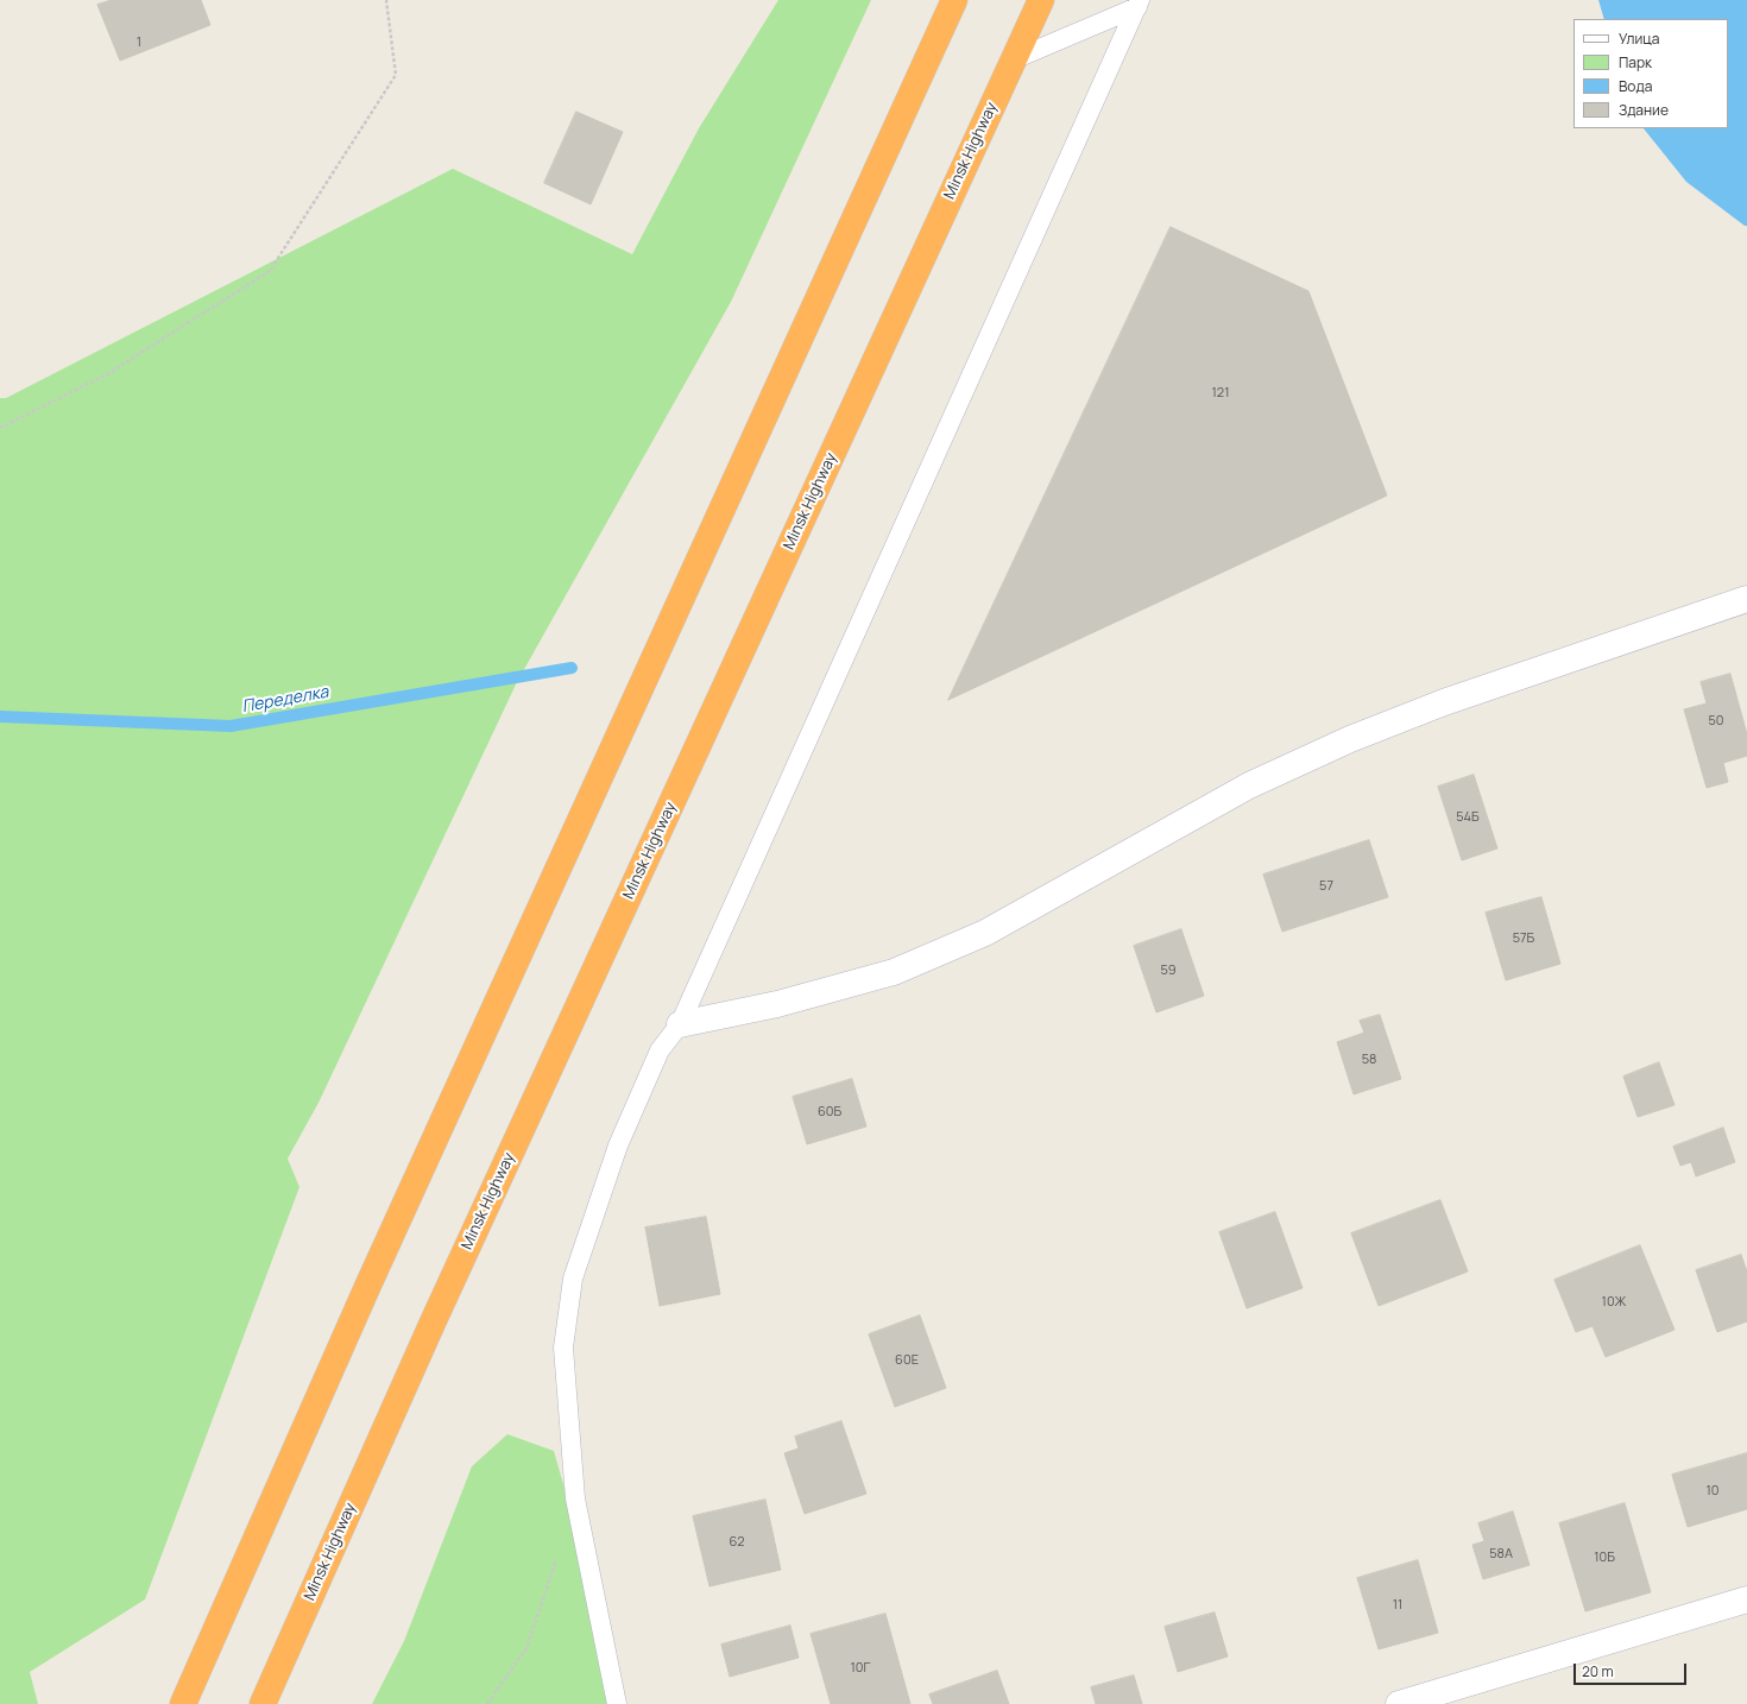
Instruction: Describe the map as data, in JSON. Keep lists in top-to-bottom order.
{
  "streets": {
    "highway": ["Minsk Highway"]
  },
  "water": ["Переделка"],
  "house_numbers": [
    "1",
    "121",
    "50",
    "54Б",
    "57",
    "57Б",
    "59",
    "58",
    "60Б",
    "10Ж",
    "60Е",
    "10",
    "62",
    "58А",
    "10Б",
    "11",
    "10Г"
  ],
  "legend": [
    "Улица",
    "Парк",
    "Вода",
    "Здание"
  ],
  "scale_bar": "20 m"
}
